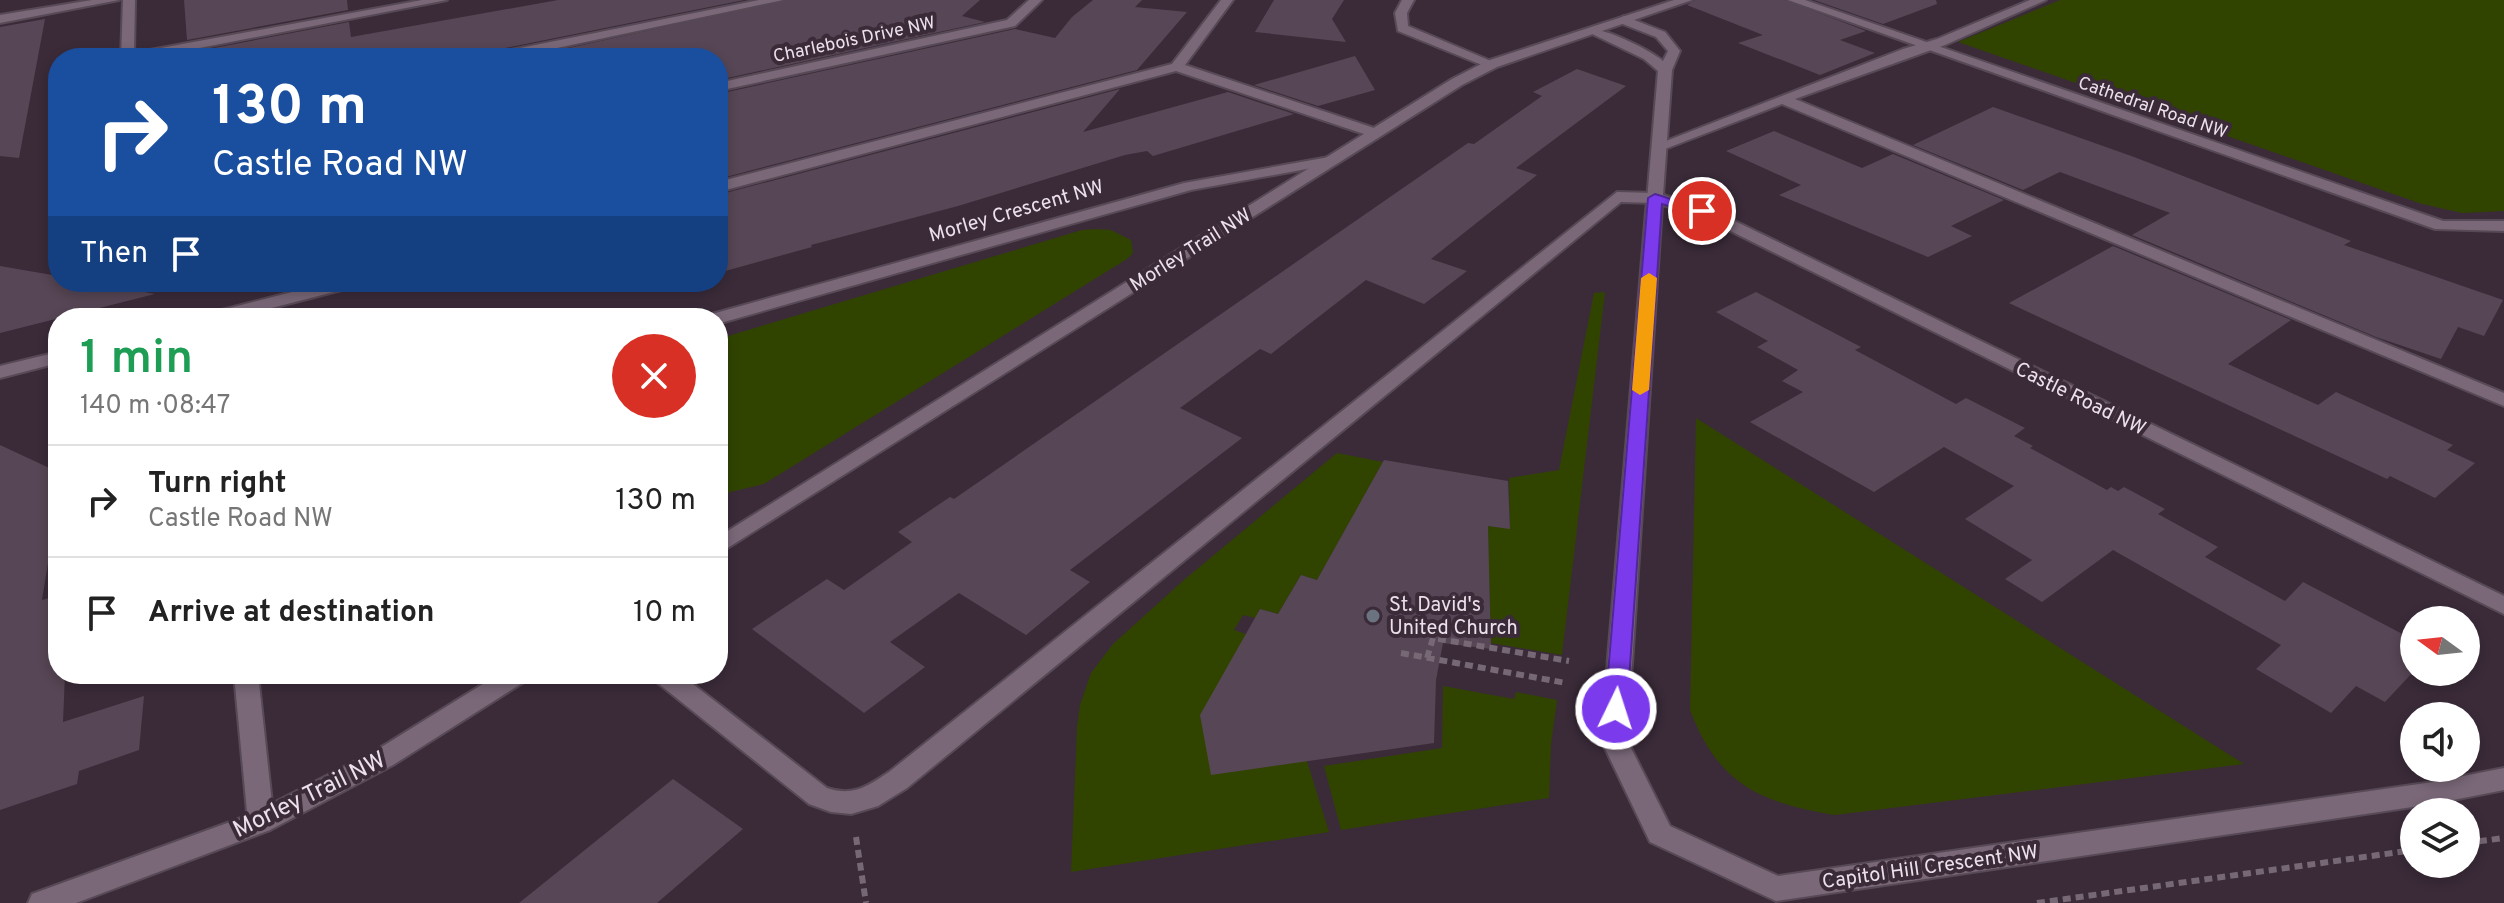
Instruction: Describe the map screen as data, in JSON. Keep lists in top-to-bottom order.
{
  "streets": {
    "street": [
      "Charlebois Drive NW",
      "Cathedral Road NW",
      "Morley Crescent NW",
      "Morley Trail NW",
      "Castle Road NW",
      "Capitol Hill Crescent NW"
    ]
  },
  "crossings": [
    ["Morley Crescent NW", "Morley Trail NW"],
    ["Morley Trail NW", "Capitol Hill Crescent NW"],
    ["Castle Road NW", "Capitol Hill Crescent NW"]
  ],
  "places": ["St. David's United Church"],
  "north": "left",
  "page": {
    "turn": ["130 m", "Castle Road NW"],
    "then": "Then",
    "heading": ["1 min", "140 m · 08:47"],
    "list": [
      {
        "name": "Turn right",
        "note": "Castle Road NW",
        "value": "130 m"
      },
      {
        "name": "Arrive at destination",
        "value": "10 m"
      }
    ]
  }
}
